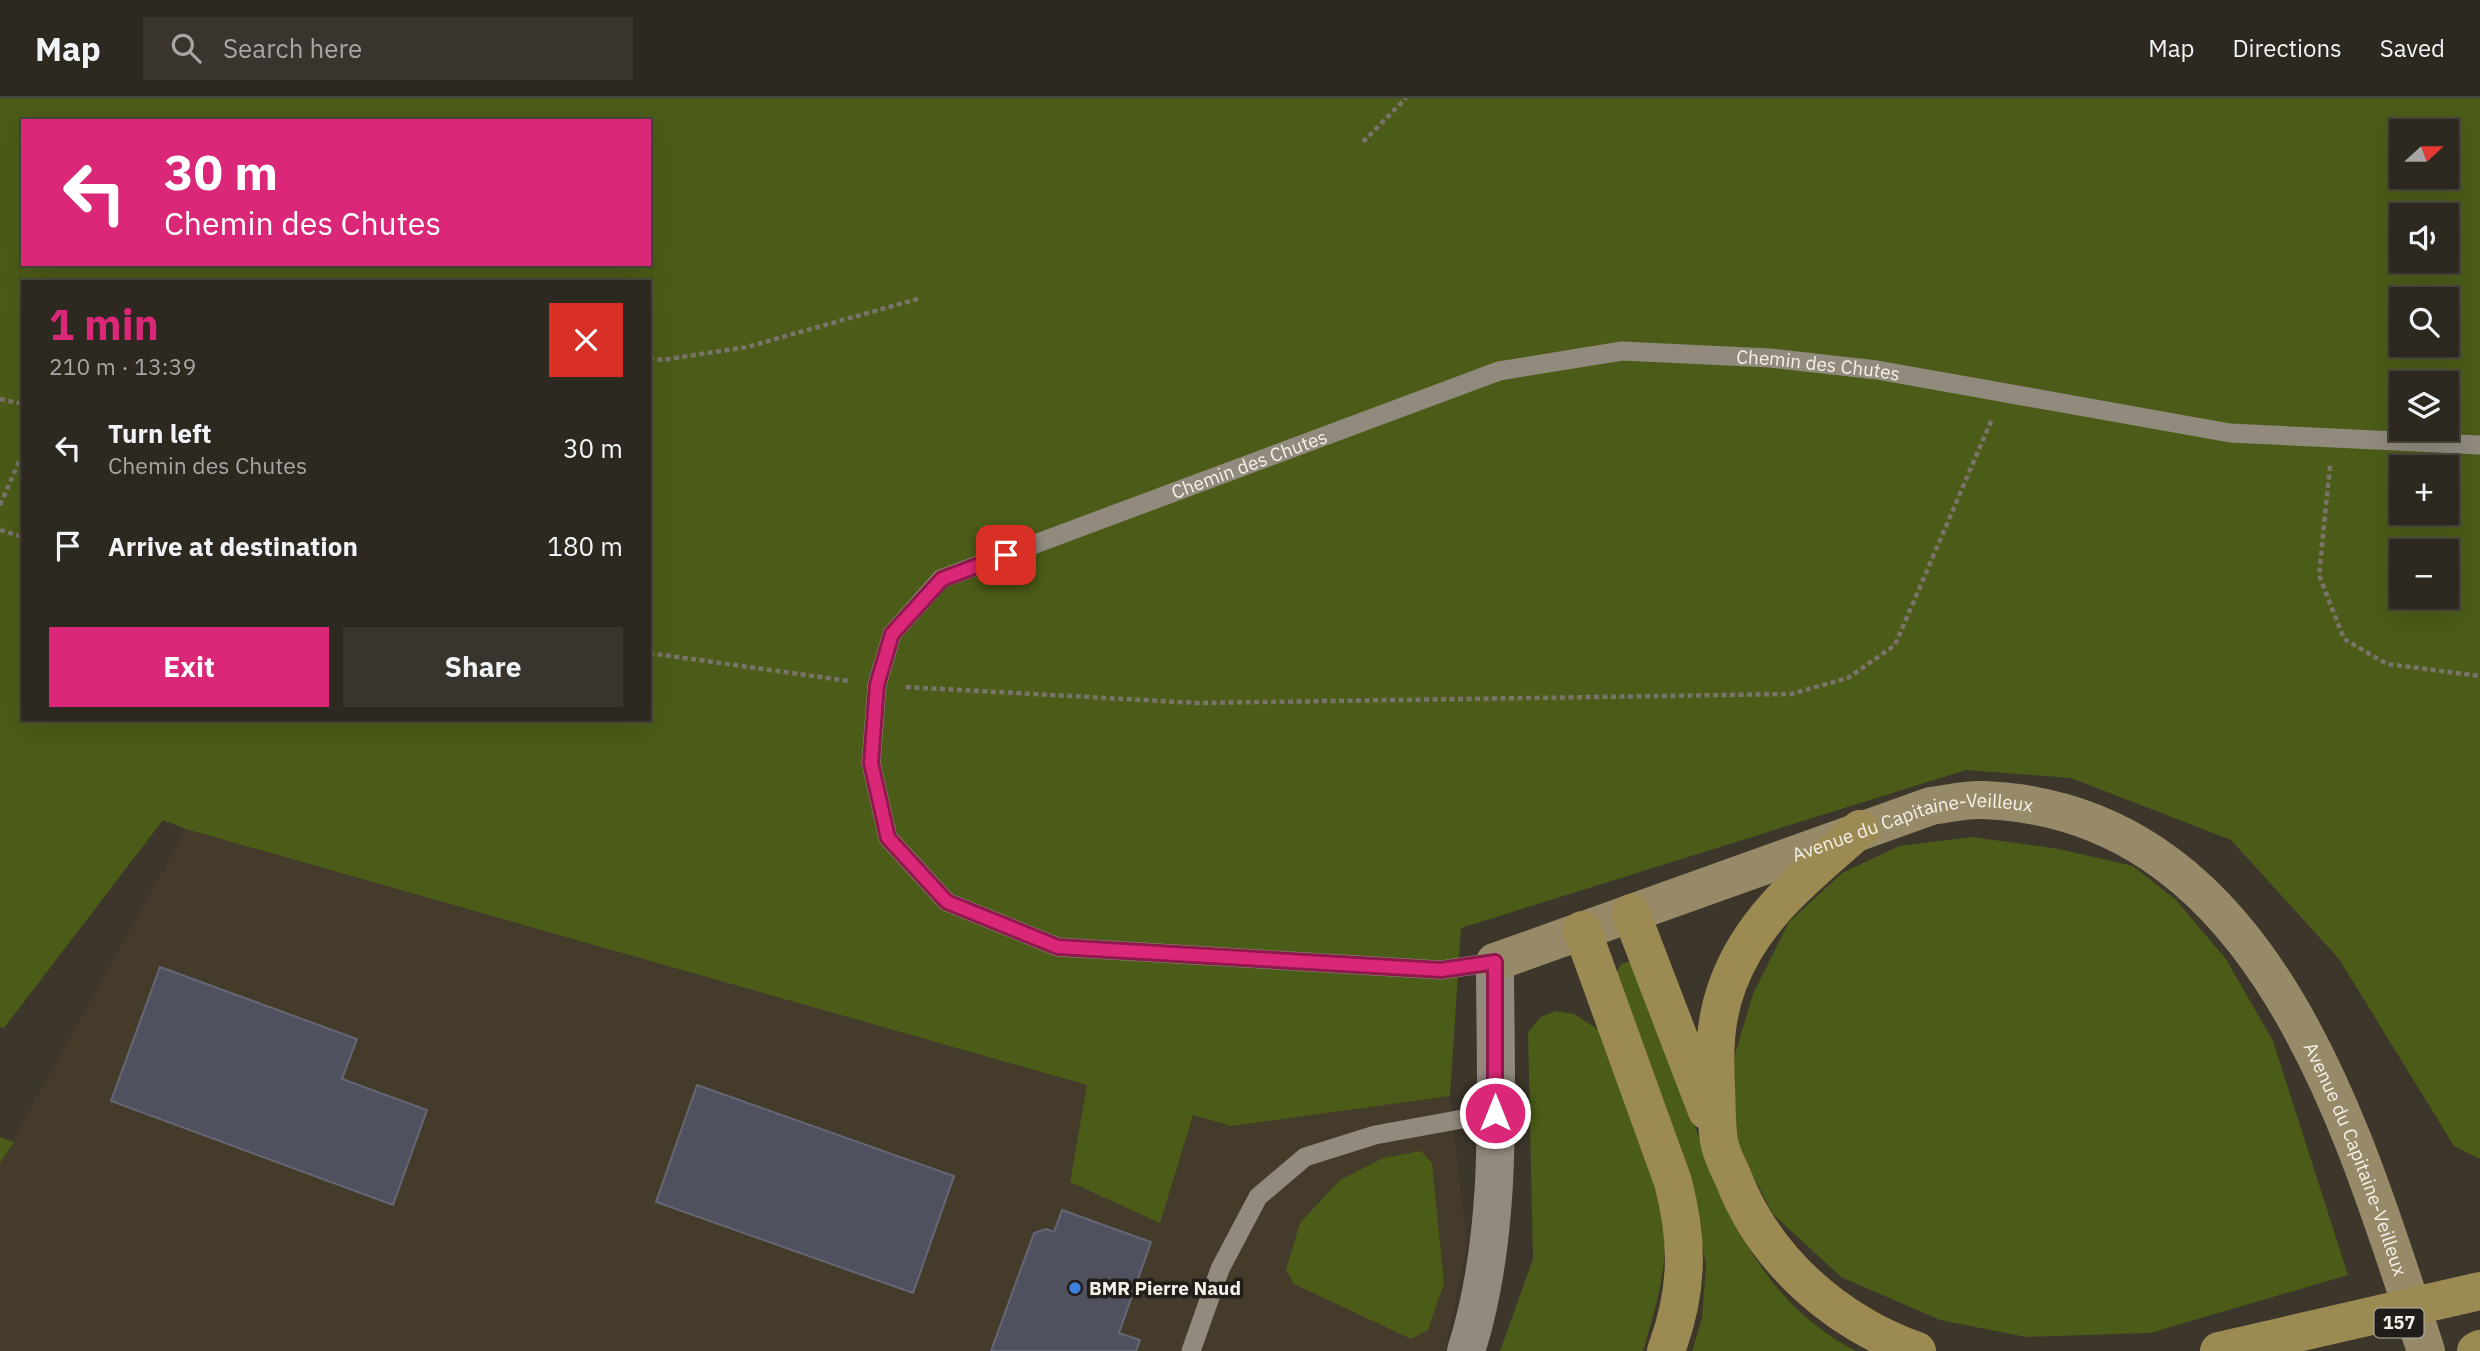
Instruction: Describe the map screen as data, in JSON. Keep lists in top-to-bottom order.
{
  "streets": {
    "main road": ["157"],
    "street": ["Avenue du Capitaine-Veilleux"],
    "lane": ["Chemin des Chutes"]
  },
  "crossings": [
    ["Chemin des Chutes", "Avenue du Capitaine-Veilleux"]
  ],
  "places": ["BMR Pierre Naud"],
  "north": "right",
  "page": {
    "header": "Map",
    "search": "Search here",
    "nav": ["Map", "Directions", "Saved"],
    "map_buttons": ["+", "−"],
    "turn": ["30 m", "Chemin des Chutes"],
    "heading": ["1 min", "210 m · 13:39"],
    "list": [
      {
        "name": "Turn left",
        "note": "Chemin des Chutes",
        "value": "30 m"
      },
      {
        "name": "Arrive at destination",
        "value": "180 m"
      }
    ],
    "buttons": ["Exit", "Share"]
  }
}
